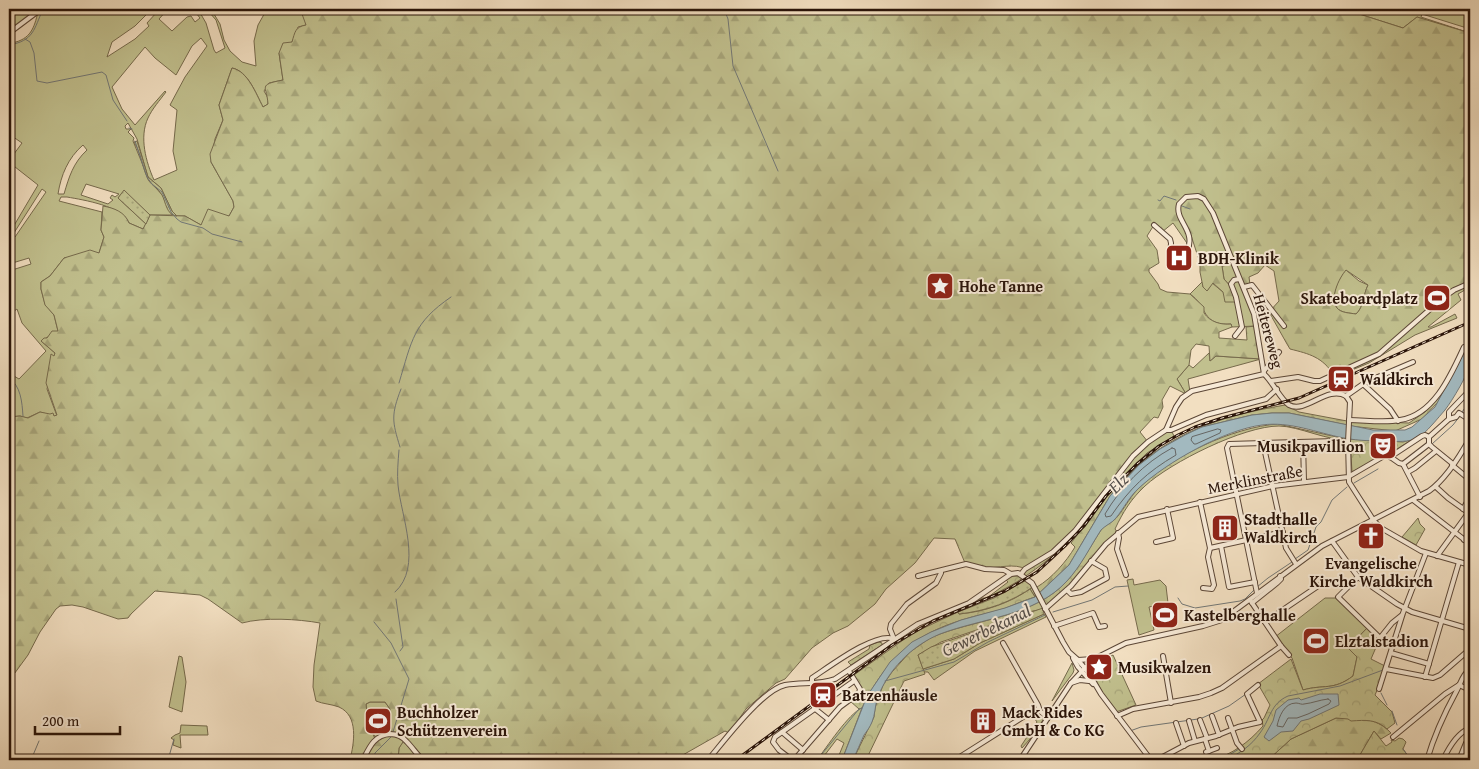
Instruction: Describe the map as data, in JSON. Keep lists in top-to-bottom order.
{
  "streets": {
    "street": ["Heitereweg", "Merklinstraße"]
  },
  "water": ["Elz", "Gewerbekanal"],
  "places": {
    "hospital": ["BDH-Klinik"],
    "place": ["Hohe Tanne", "Musikwalzen"],
    "sports": [
      "Skateboardplatz",
      "Kastelberghalle",
      "Elztalstadion",
      "Buchholzer Schützenverein"
    ],
    "station": ["Waldkirch", "Batzenhäusle"],
    "theatre": ["Musikpavillion"],
    "building": ["Stadthalle Waldkirch", "Mack Rides GmbH & Co KG"],
    "church": ["Evangelische Kirche Waldkirch"]
  },
  "scale_bar": "200 m"
}
